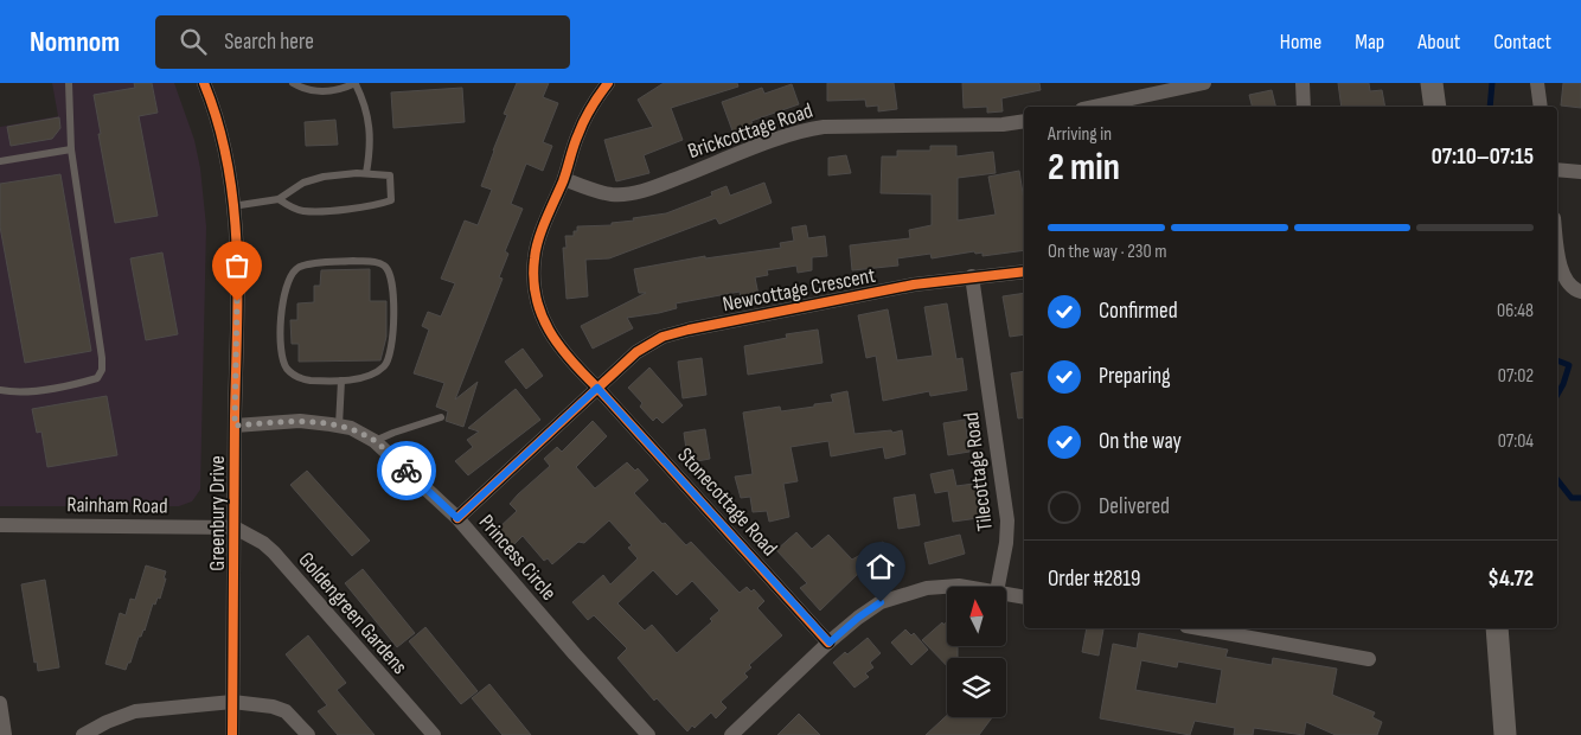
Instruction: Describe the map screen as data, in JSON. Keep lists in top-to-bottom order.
{
  "streets": {
    "street": [
      "Brickcottage Road",
      "Newcottage Crescent",
      "Tilecottage Road",
      "Stonecottage Road",
      "Rainham Road",
      "Greenbury Drive",
      "Princess Circle",
      "Goldengreen Gardens"
    ]
  },
  "crossings": [
    ["Newcottage Crescent", "Tilecottage Road"],
    ["Newcottage Crescent", "Stonecottage Road"],
    ["Newcottage Crescent", "Princess Circle"],
    ["Rainham Road", "Greenbury Drive"],
    ["Rainham Road", "Goldengreen Gardens"],
    ["Greenbury Drive", "Princess Circle"],
    ["Greenbury Drive", "Goldengreen Gardens"]
  ],
  "north": "top",
  "page": {
    "header": "Nomnom",
    "search": "Search here",
    "nav": [
      "Home",
      "Map",
      "About",
      "Contact"
    ],
    "heading": ["2 min", "Arriving in", "07:10–07:15"],
    "panel": ["Order #2819", "$4.72"],
    "bar": "On the way · 230 m",
    "list": [
      ["Confirmed", "06:48"],
      ["Preparing", "07:02"],
      ["On the way", "07:04"],
      "Delivered"
    ]
  }
}
